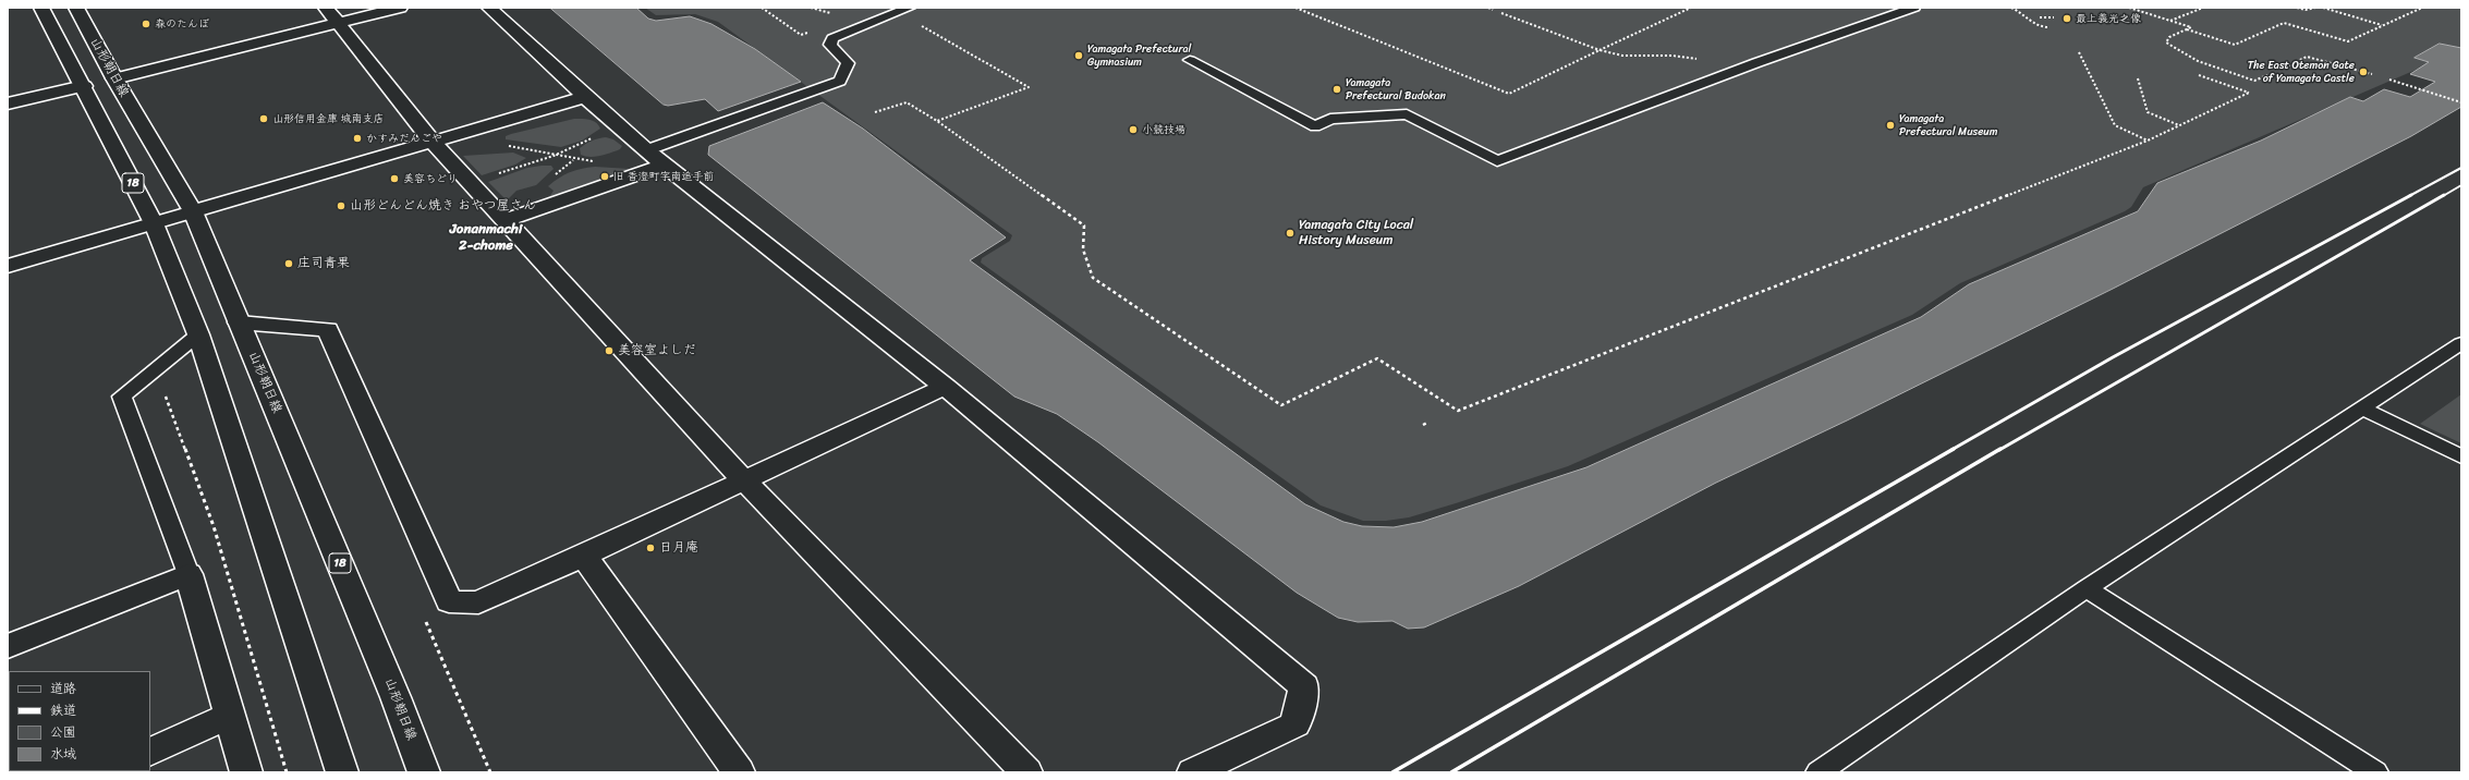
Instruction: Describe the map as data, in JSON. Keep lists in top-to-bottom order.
{
  "streets": {
    "street": ["山形朝日線", "18"]
  },
  "districts": ["Jonanmachi 2-chome"],
  "places": [
    "最上義光之像",
    "森のたんぼ",
    "Yamagata Prefectural Gymnasium",
    "The East Otemon Gate of Yamagata Castle",
    "Yamagata Prefectural Budokan",
    "山形信用金庫 城南支店",
    "Yamagata Prefectural Museum",
    "小競技場",
    "かすみだんごや",
    "旧 香澄町字南追手前",
    "美容ちどり",
    "山形どんどん焼き おやつ屋さん",
    "Yamagata City Local History Museum",
    "庄司青果",
    "美容室よしだ",
    "日月庵"
  ],
  "legend": [
    "道路",
    "鉄道",
    "公園",
    "水域"
  ]
}
